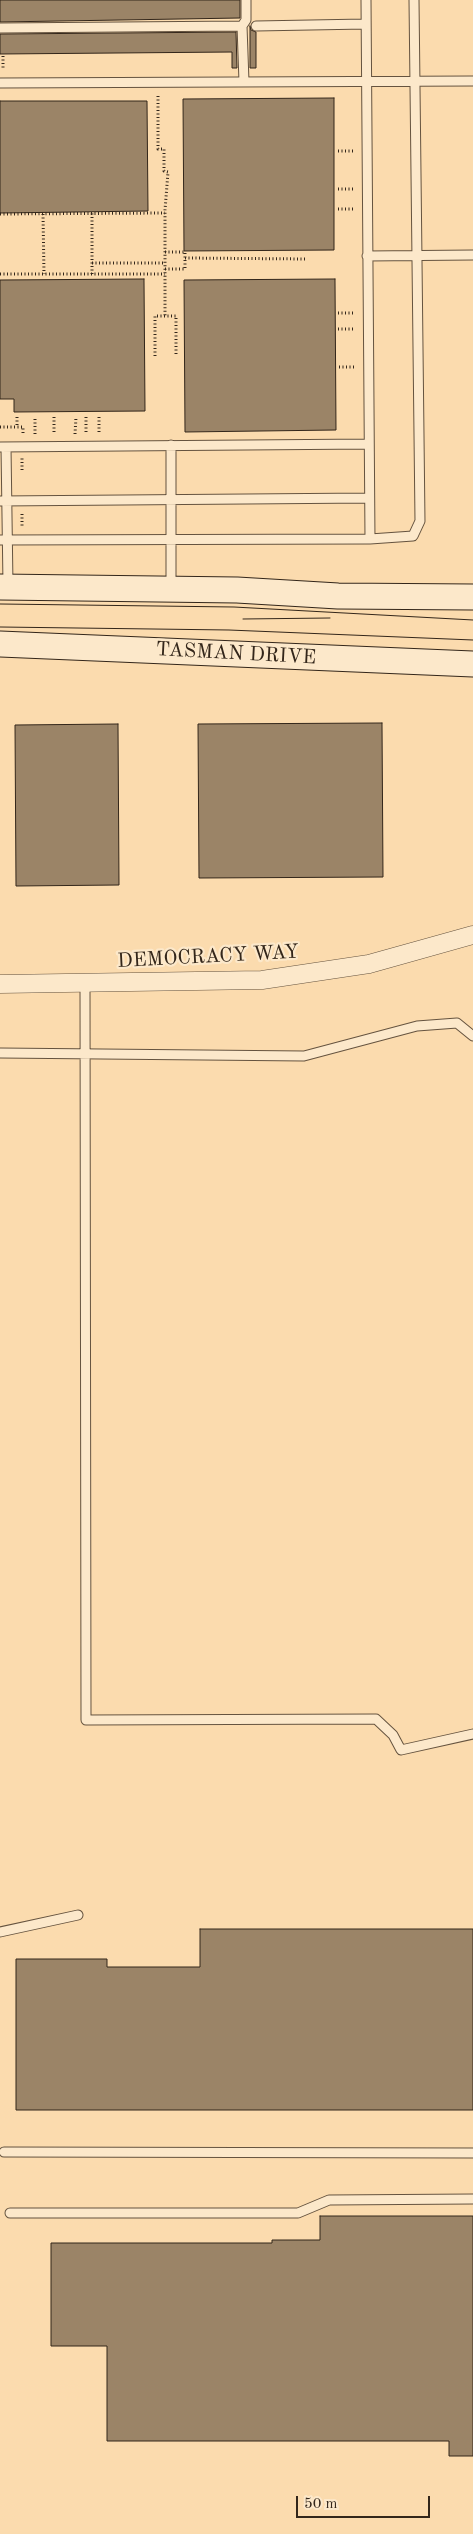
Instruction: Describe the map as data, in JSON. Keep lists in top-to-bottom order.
{
  "streets": {
    "main road": ["TASMAN DRIVE"],
    "street": ["DEMOCRACY WAY"]
  },
  "scale_bar": "50 m"
}
